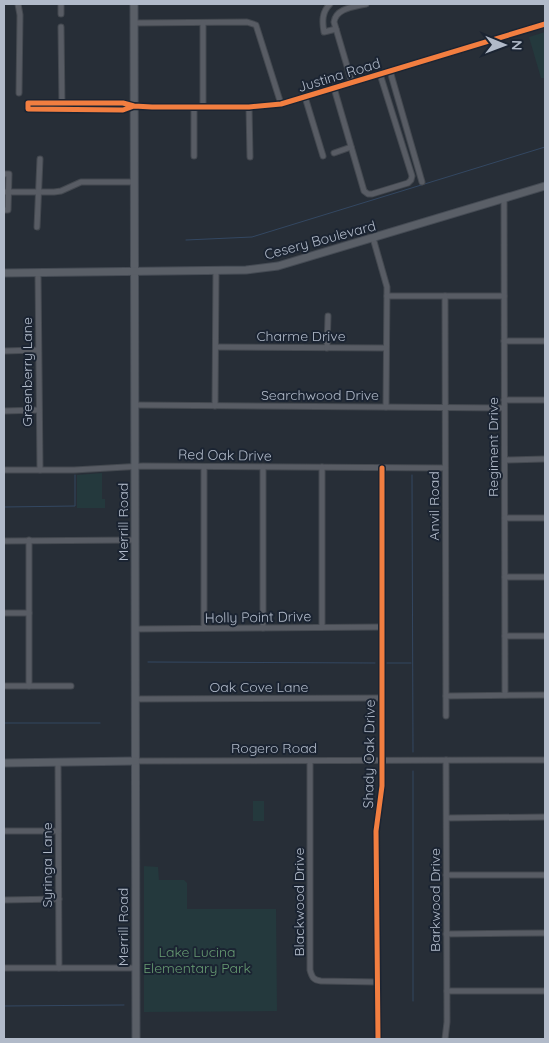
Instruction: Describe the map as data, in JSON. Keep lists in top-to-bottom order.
{
  "streets": {
    "main road": ["Cesery Boulevard", "Merrill Road", "Rogero Road"],
    "street": [
      "Justina Road",
      "Charme Drive",
      "Greenberry Lane",
      "Searchwood Drive",
      "Regiment Drive",
      "Red Oak Drive",
      "Anvil Road",
      "Holly Point Drive",
      "Oak Cove Lane",
      "Shady Oak Drive",
      "Syringa Lane",
      "Barkwood Drive",
      "Blackwood Drive"
    ]
  },
  "crossings": [
    ["Justina Road", "Merrill Road"],
    ["Cesery Boulevard", "Greenberry Lane"],
    ["Cesery Boulevard", "Regiment Drive"],
    ["Cesery Boulevard", "Merrill Road"],
    ["Greenberry Lane", "Red Oak Drive"],
    ["Searchwood Drive", "Regiment Drive"],
    ["Searchwood Drive", "Anvil Road"],
    ["Searchwood Drive", "Merrill Road"],
    ["Red Oak Drive", "Anvil Road"],
    ["Red Oak Drive", "Merrill Road"],
    ["Red Oak Drive", "Shady Oak Drive"],
    ["Merrill Road", "Holly Point Drive"],
    ["Merrill Road", "Oak Cove Lane"],
    ["Merrill Road", "Rogero Road"],
    ["Holly Point Drive", "Shady Oak Drive"],
    ["Oak Cove Lane", "Shady Oak Drive"],
    ["Rogero Road", "Shady Oak Drive"],
    ["Rogero Road", "Syringa Lane"],
    ["Rogero Road", "Barkwood Drive"],
    ["Rogero Road", "Blackwood Drive"],
    ["Shady Oak Drive", "Blackwood Drive"]
  ],
  "parks": ["Lake Lucina Elementary Park"],
  "north": "right"
}
